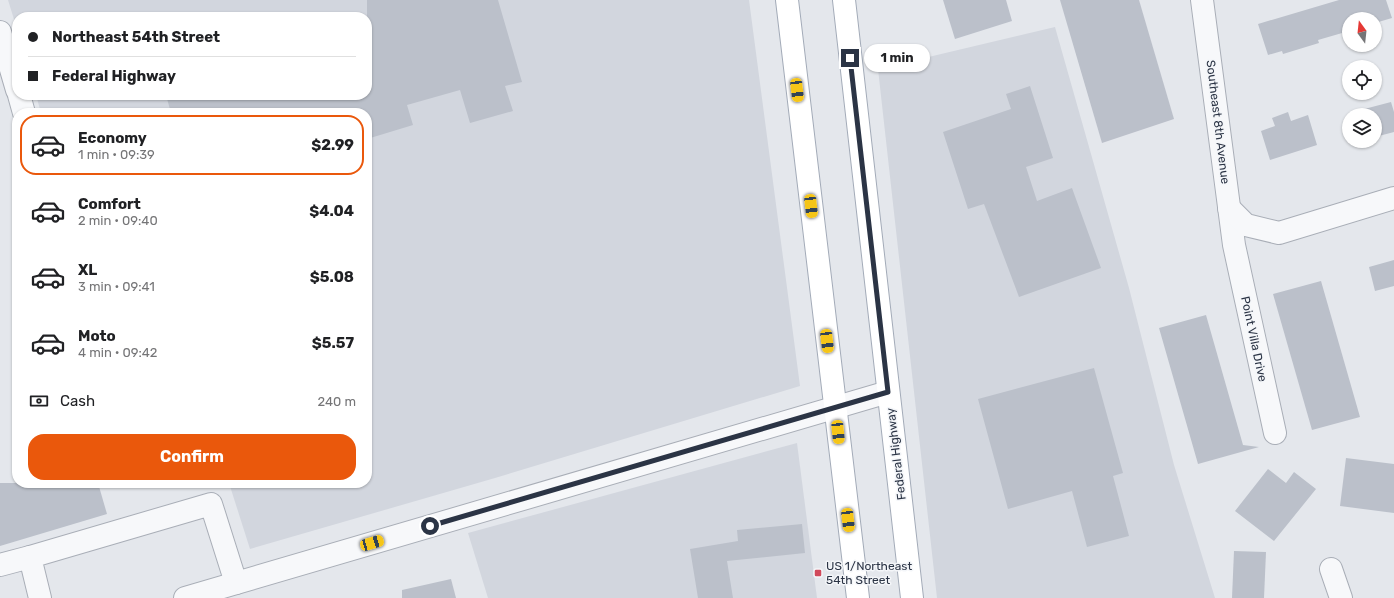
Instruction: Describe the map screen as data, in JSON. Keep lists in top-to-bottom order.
{
  "streets": {
    "main road": ["Federal Highway"],
    "street": ["Southeast 8th Avenue", "Point Villa Drive"]
  },
  "crossings": [
    ["Southeast 8th Avenue", "Point Villa Drive"]
  ],
  "places": {
    "transit": ["US 1/Northeast 54th Street"]
  },
  "north": "top",
  "page": {
    "banner": ["Northeast 54th Street", "Federal Highway"],
    "bubble": "1 min",
    "list": [
      {
        "name": "Economy",
        "note": "1 min · 09:39",
        "value": "$2.99"
      },
      {
        "name": "Comfort",
        "note": "2 min · 09:40",
        "value": "$4.04"
      },
      {
        "name": "XL",
        "note": "3 min · 09:41",
        "value": "$5.08"
      },
      {
        "name": "Moto",
        "note": "4 min · 09:42",
        "value": "$5.57"
      }
    ],
    "pay": ["Cash", "240 m"],
    "buttons": "Confirm"
  }
}
